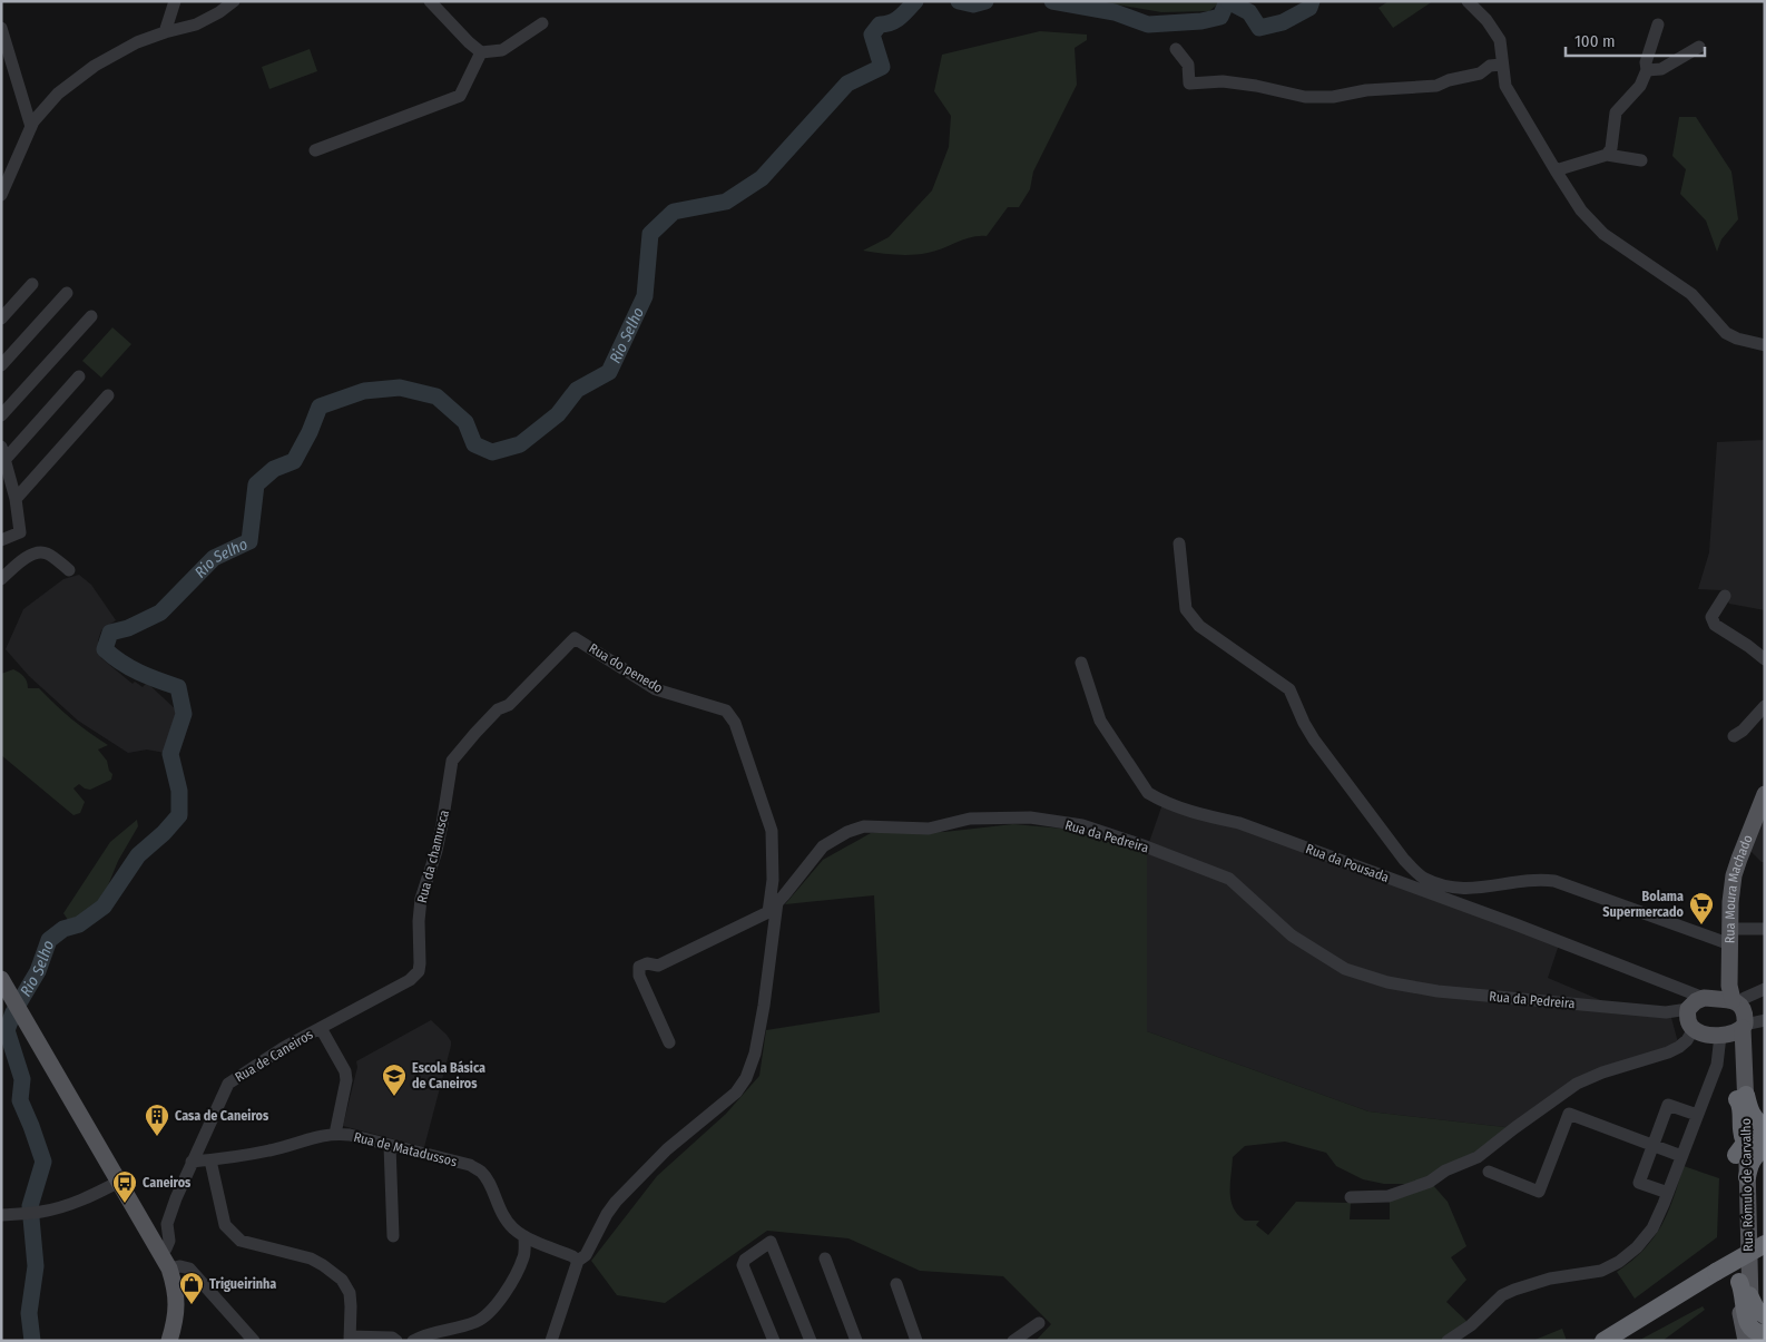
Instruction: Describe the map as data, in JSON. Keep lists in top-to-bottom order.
{
  "streets": {
    "main road": ["Rua Moura Machado", "Rua Rómulo de Carvalho"],
    "street": [
      "Rua do penedo",
      "Rua da Pedreira",
      "Rua da chamusca",
      "Rua da Pousada",
      "Rua de Caneiros",
      "Rua de Matadussos"
    ]
  },
  "crossings": [
    ["Rua do penedo", "Rua da Pedreira"],
    ["Rua do penedo", "Rua da chamusca"],
    ["Rua da Pedreira", "Rua da Pousada"],
    ["Rua da chamusca", "Rua de Caneiros"],
    ["Rua de Caneiros", "Rua de Matadussos"]
  ],
  "water": ["Rio Selho"],
  "places": {
    "supermarket": ["Bolama Supermercado"],
    "school or university": ["Escola Básica de Caneiros"],
    "building": ["Casa de Caneiros"],
    "bus stop": ["Caneiros"],
    "shop": ["Trigueirinha"]
  },
  "scale_bar": "100 m"
}
